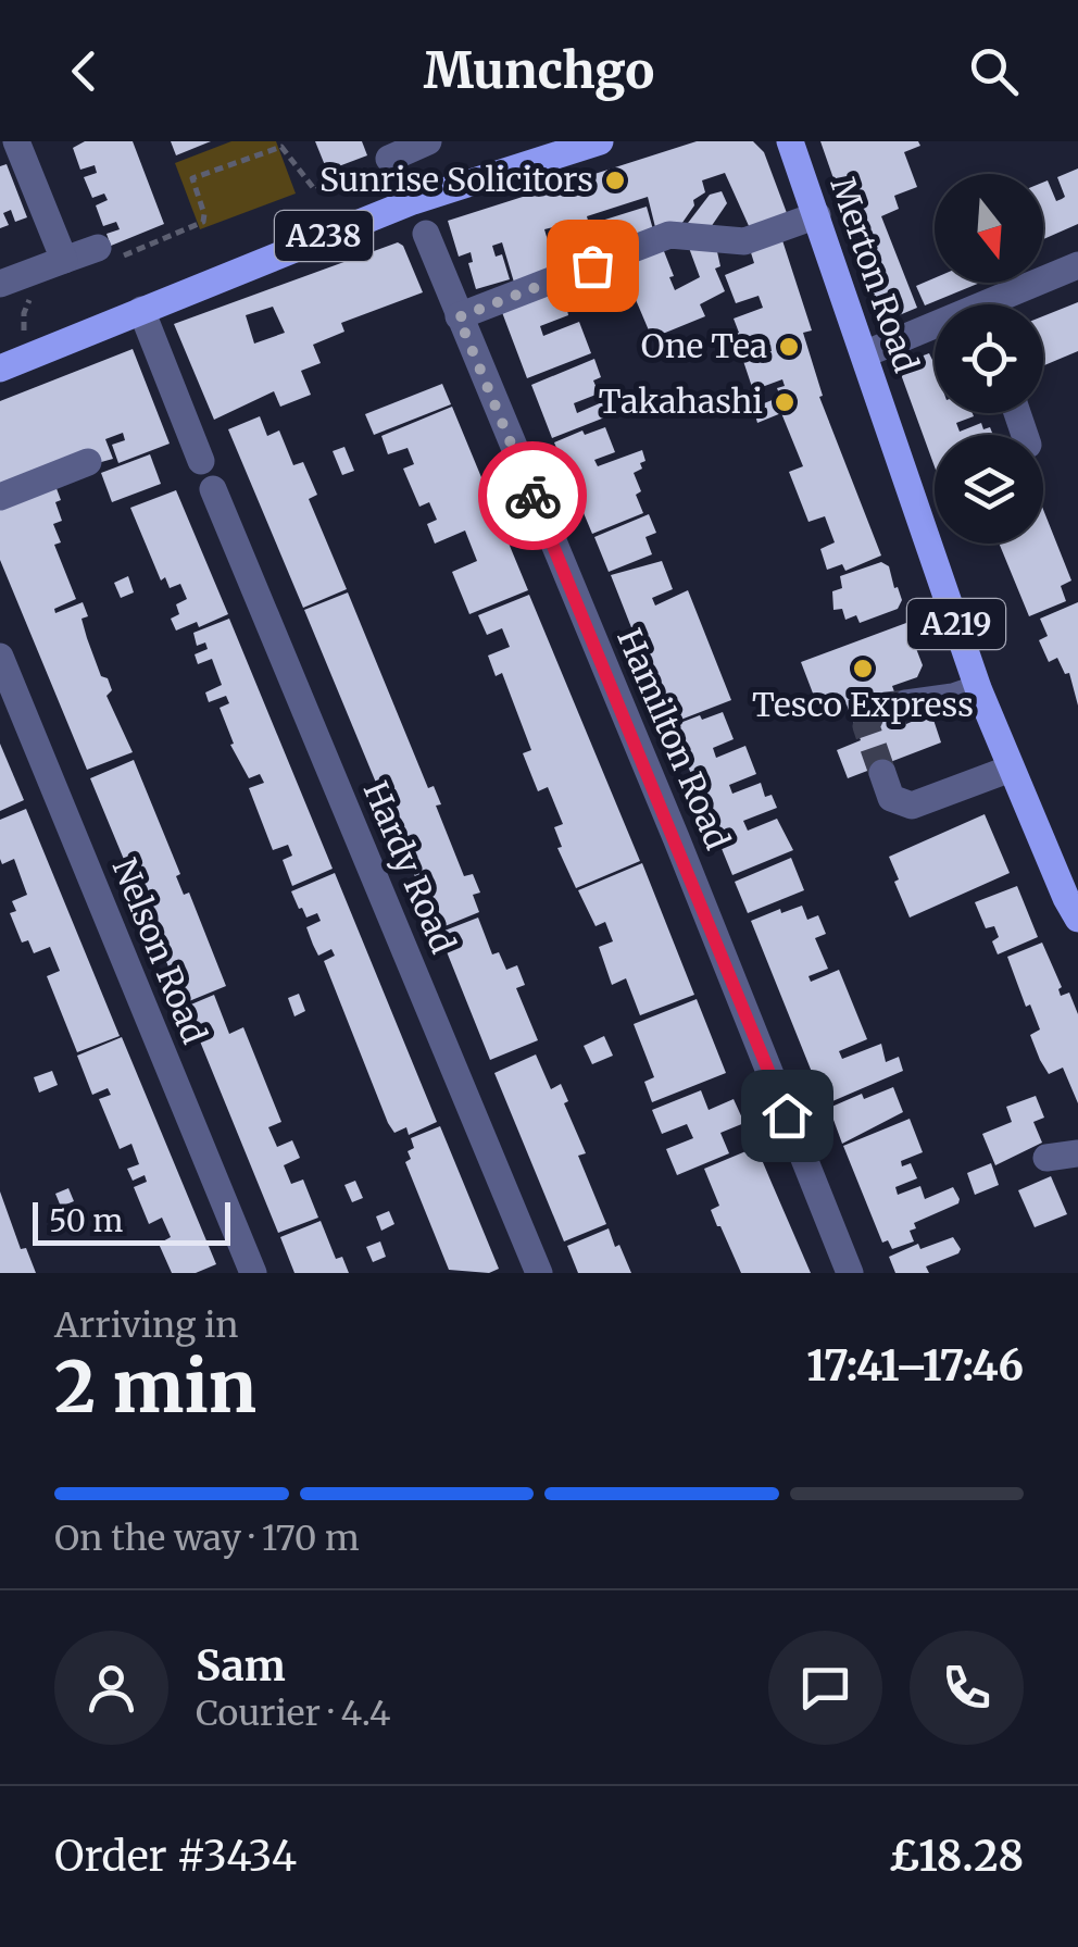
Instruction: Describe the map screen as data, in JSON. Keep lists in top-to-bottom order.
{
  "streets": {
    "main road": ["A238", "Merton Road", "A219"],
    "street": ["Hamilton Road", "Hardy Road", "Nelson Road"]
  },
  "places": [
    "Sunrise Solicitors",
    "One Tea",
    "Takahashi",
    "Tesco Express"
  ],
  "scale_bar": "50 m",
  "north": "bottom",
  "page": {
    "header": "Munchgo",
    "scale": "50 m",
    "heading": ["2 min", "Arriving in", "17:41–17:46"],
    "panel": [
      "Sam",
      "Courier · 4.4",
      "Order #3434",
      "£18.28"
    ],
    "bar": "On the way · 170 m"
  }
}
